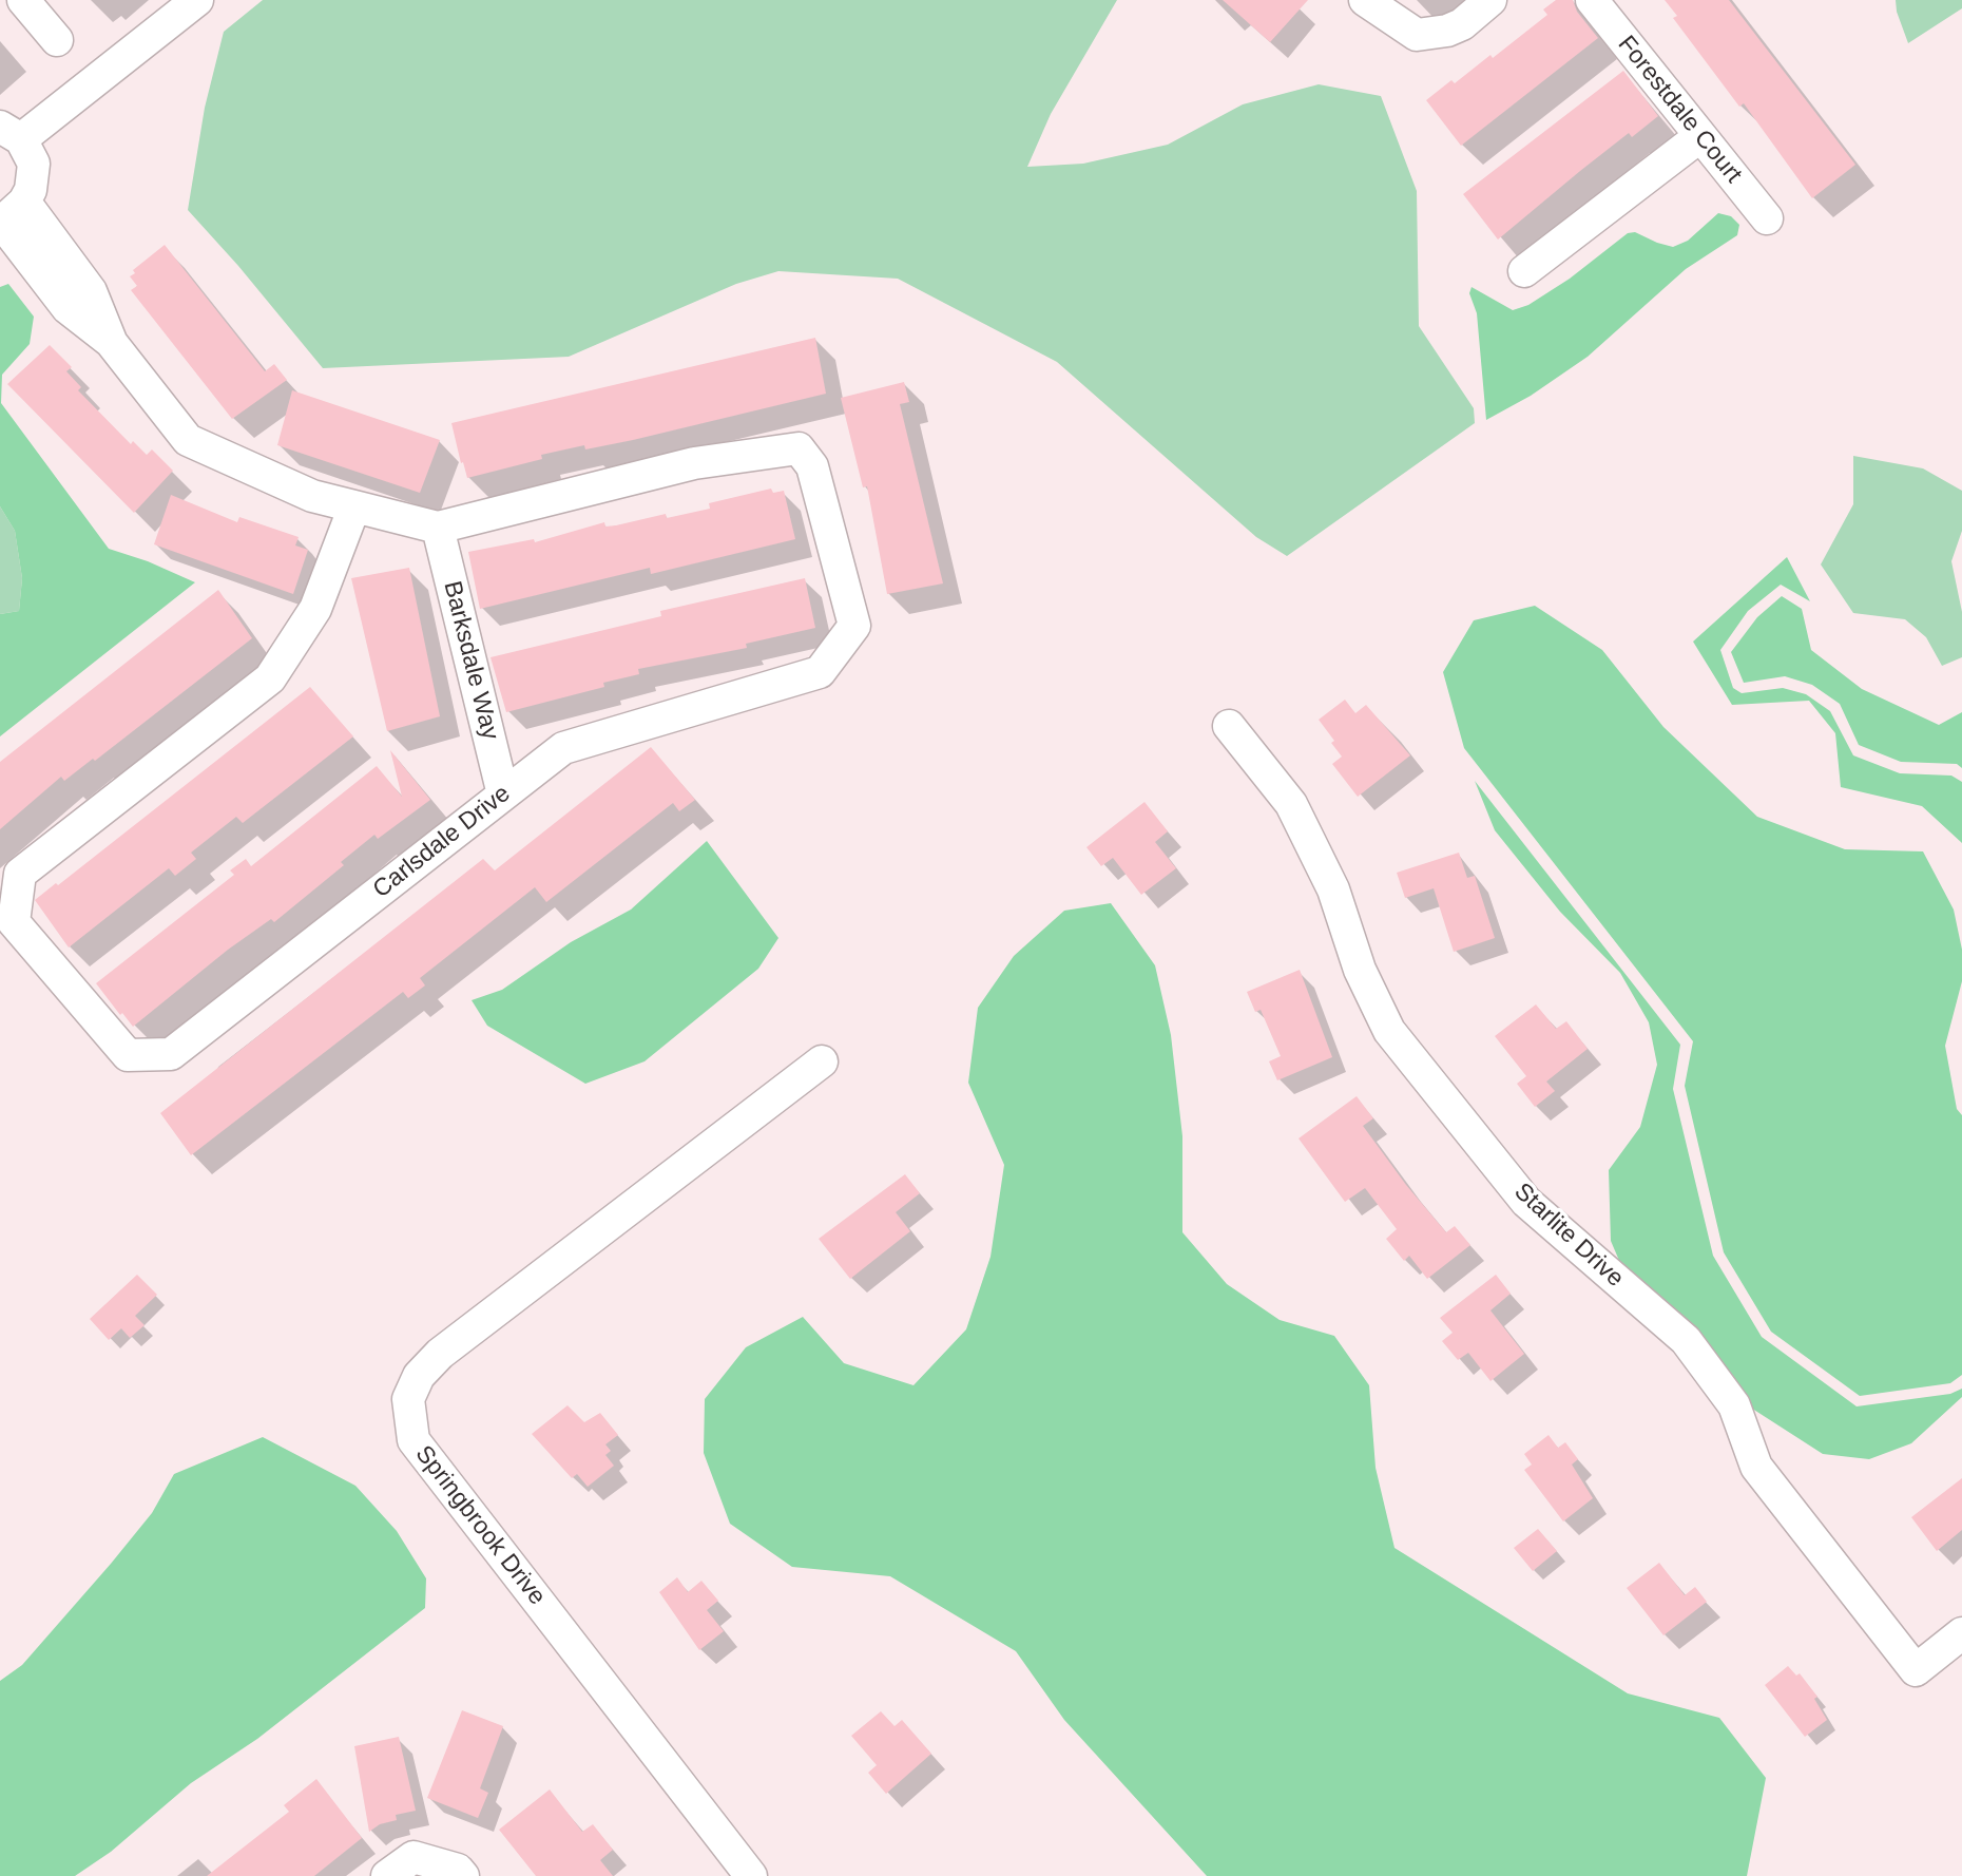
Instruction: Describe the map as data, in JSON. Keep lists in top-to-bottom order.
{
  "streets": {
    "street": [
      "Forestdale Court",
      "Barksdale Way",
      "Carlsdale Drive",
      "Starlite Drive",
      "Springbrook Drive"
    ]
  },
  "crossings": [
    ["Barksdale Way", "Carlsdale Drive"]
  ]
}
